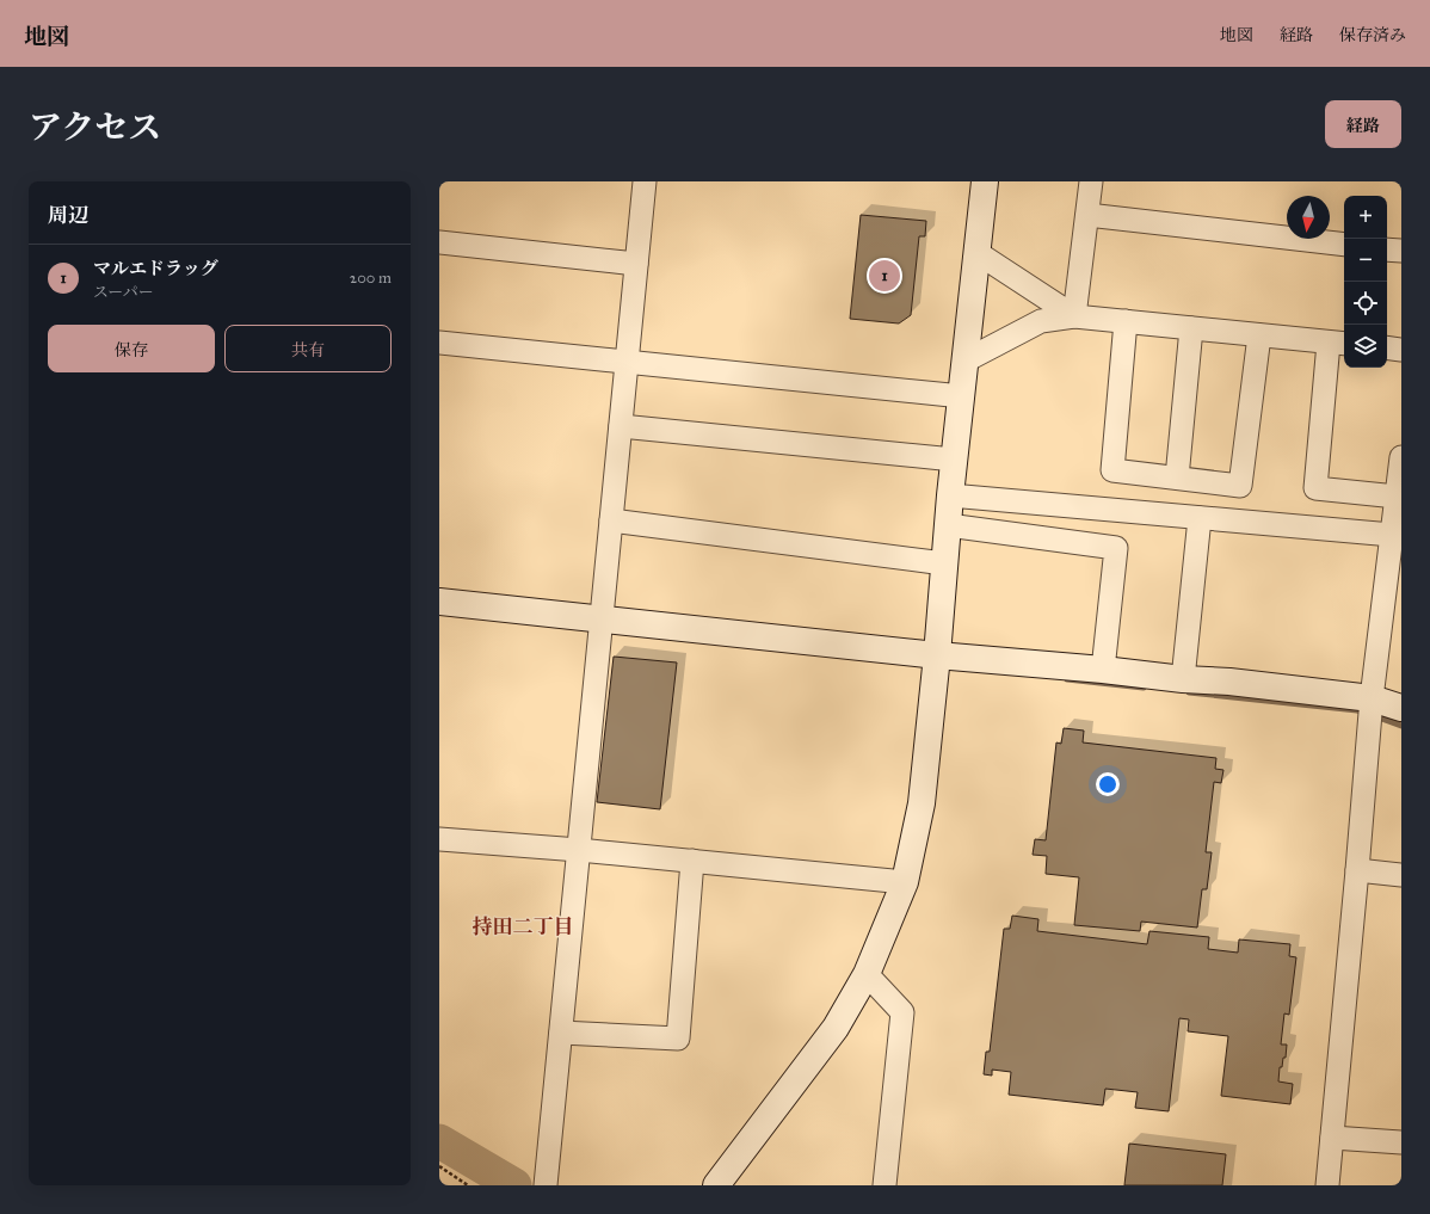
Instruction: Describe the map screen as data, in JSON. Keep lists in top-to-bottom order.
{
  "districts": ["持田二丁目"],
  "north": "bottom",
  "page": {
    "header": "地図",
    "nav": ["地図", "経路", "保存済み"],
    "title": "アクセス",
    "buttons": [
      "経路",
      ["保存", "共有"]
    ],
    "heading": "周辺",
    "map_buttons": ["+", "−"],
    "list": [
      {
        "mark": "1",
        "name": "マルエドラッグ",
        "note": "スーパー",
        "value": "200 m"
      }
    ],
    "pins": "1"
  }
}
